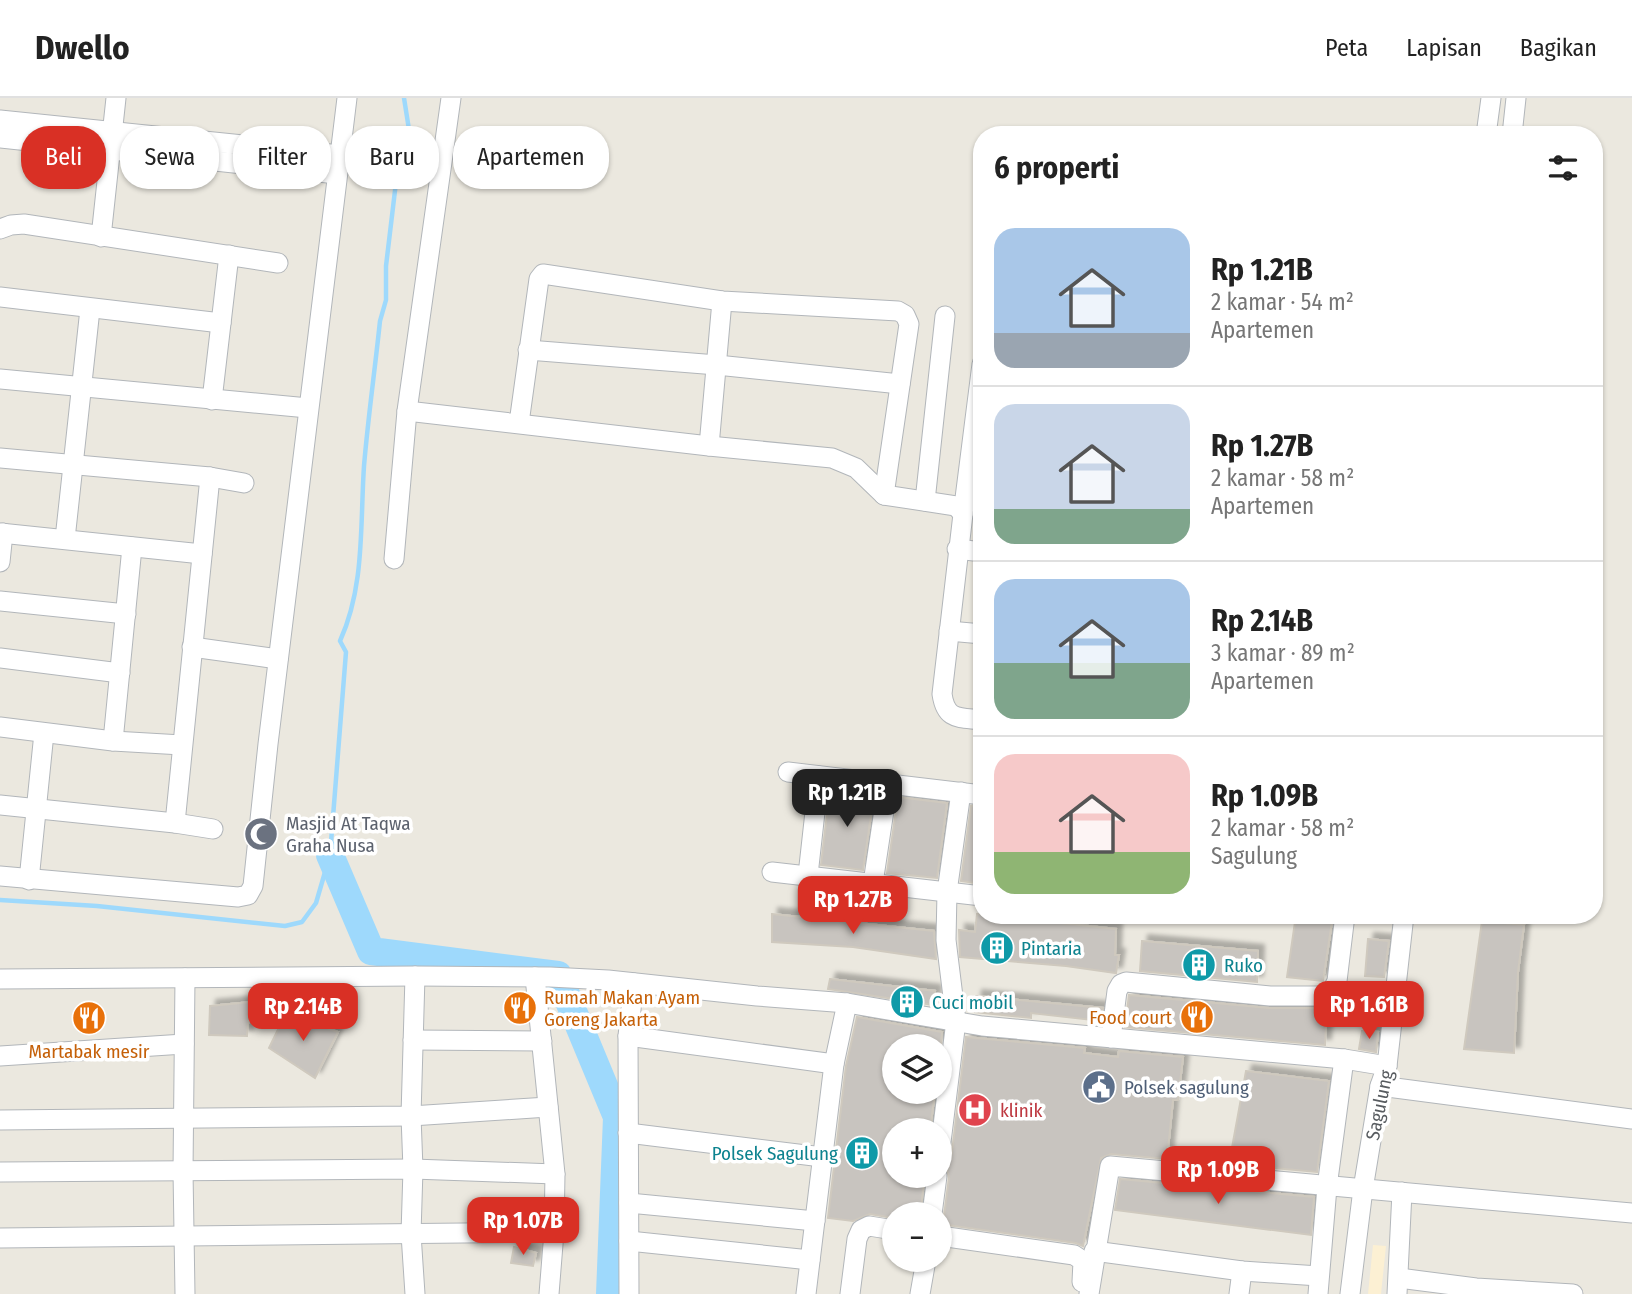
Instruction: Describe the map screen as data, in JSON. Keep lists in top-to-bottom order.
{
  "streets": {
    "street": ["Sagulung"]
  },
  "places": {
    "mosque": ["Masjid At Taqwa Graha Nusa"],
    "building": [
      "Pintaria",
      "Ruko",
      "Cuci mobil",
      "Polsek Sagulung"
    ],
    "restaurant": ["Rumah Makan Ayam Goreng Jakarta", "Food court", "Martabak mesir"],
    "public building": ["Polsek sagulung"],
    "hospital": ["klinik"]
  },
  "page": {
    "header": "Dwello",
    "nav": ["Peta", "Lapisan", "Bagikan"],
    "chip": [
      "Beli",
      "Sewa",
      "Filter",
      "Baru",
      "Apartemen"
    ],
    "heading": "6 properti",
    "list": [
      {
        "name": "Rp 1.21B",
        "note": "2 kamar · 54 m² · Apartemen"
      },
      {
        "name": "Rp 1.27B",
        "note": "2 kamar · 58 m² · Apartemen"
      },
      {
        "name": "Rp 2.14B",
        "note": "3 kamar · 89 m² · Apartemen"
      },
      {
        "name": "Rp 1.09B",
        "note": "2 kamar · 58 m² · Sagulung"
      }
    ],
    "price": [
      "Rp 1.21B",
      "Rp 1.27B",
      "Rp 1.61B",
      "Rp 2.14B",
      "Rp 1.09B",
      "Rp 1.07B"
    ],
    "map_buttons": ["+", "−"]
  }
}
